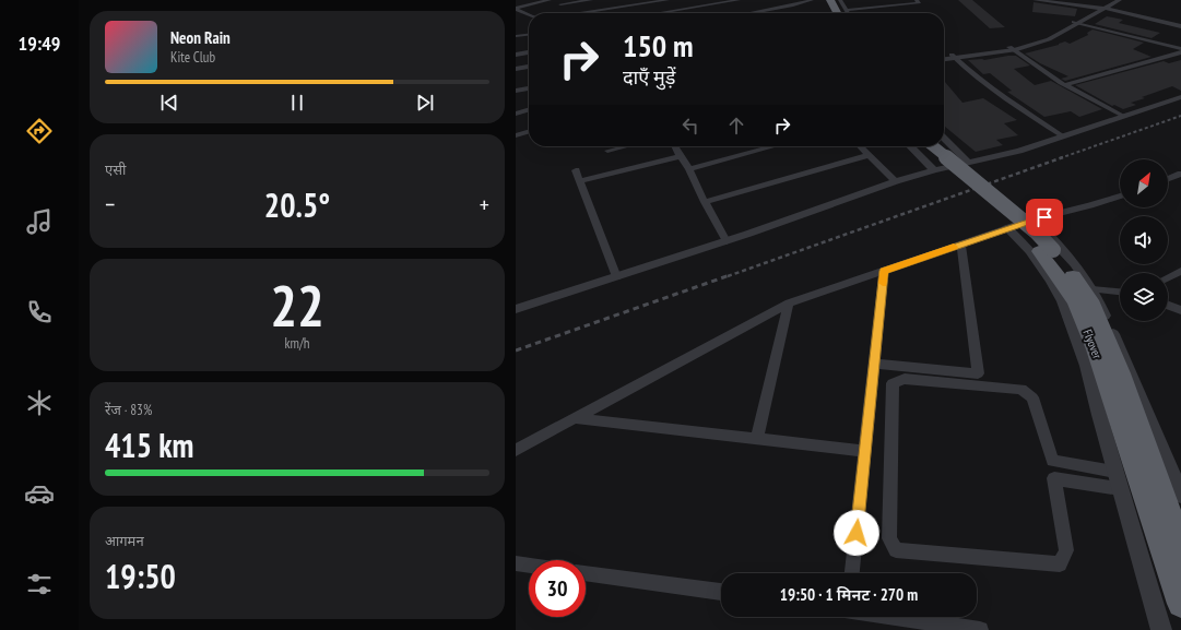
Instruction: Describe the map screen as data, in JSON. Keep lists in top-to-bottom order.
{
  "streets": {
    "highway": ["Flyover"]
  },
  "north": "top right",
  "page": {
    "tabs": "19:49",
    "turn": ["150 m", "दाएँ मुड़ें"],
    "song": ["Neon Rain", "Kite Club"],
    "tile": [
      "एसी",
      ["22", "km/h"],
      ["रेंज · 83%", "415 km"],
      ["आगमन", "19:50"]
    ],
    "heat": ["−", "20.5°", "+"],
    "limit": "30",
    "trip": "19:50 · 1 मिनट · 270 m"
  }
}
